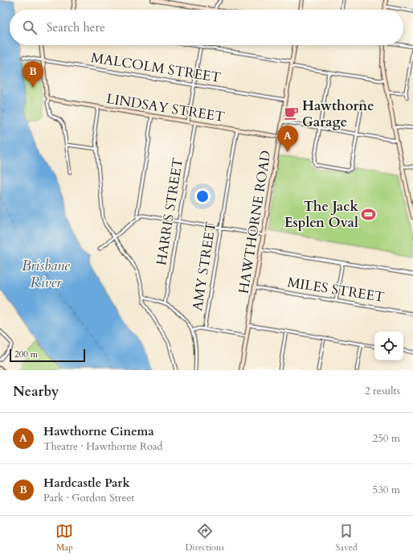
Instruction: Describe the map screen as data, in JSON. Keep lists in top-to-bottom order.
{
  "streets": {
    "street": [
      "MALCOLM STREET",
      "LINDSAY STREET",
      "HARRIS STREET",
      "HAWTHORNE ROAD",
      "AMY STREET",
      "MILES STREET"
    ]
  },
  "crossings": [
    ["MALCOLM STREET", "HAWTHORNE ROAD"],
    ["LINDSAY STREET", "HARRIS STREET"],
    ["LINDSAY STREET", "HAWTHORNE ROAD"],
    ["LINDSAY STREET", "AMY STREET"],
    ["HAWTHORNE ROAD", "MILES STREET"]
  ],
  "water": ["Brisbane River"],
  "places": {
    "cafe": ["Hawthorne Garage"],
    "sports": ["The Jack Esplen Oval"]
  },
  "scale_bar": "200 m",
  "page": {
    "search": "Search here",
    "pins": ["B", "A"],
    "scale": "200 m",
    "heading": ["Nearby", "2 results"],
    "list": [
      {
        "mark": "A",
        "name": "Hawthorne Cinema",
        "note": "Theatre · Hawthorne Road",
        "value": "250 m"
      },
      {
        "mark": "B",
        "name": "Hardcastle Park",
        "note": "Park · Gordon Street",
        "value": "530 m"
      }
    ],
    "nav": ["Map", "Directions", "Saved"]
  }
}
